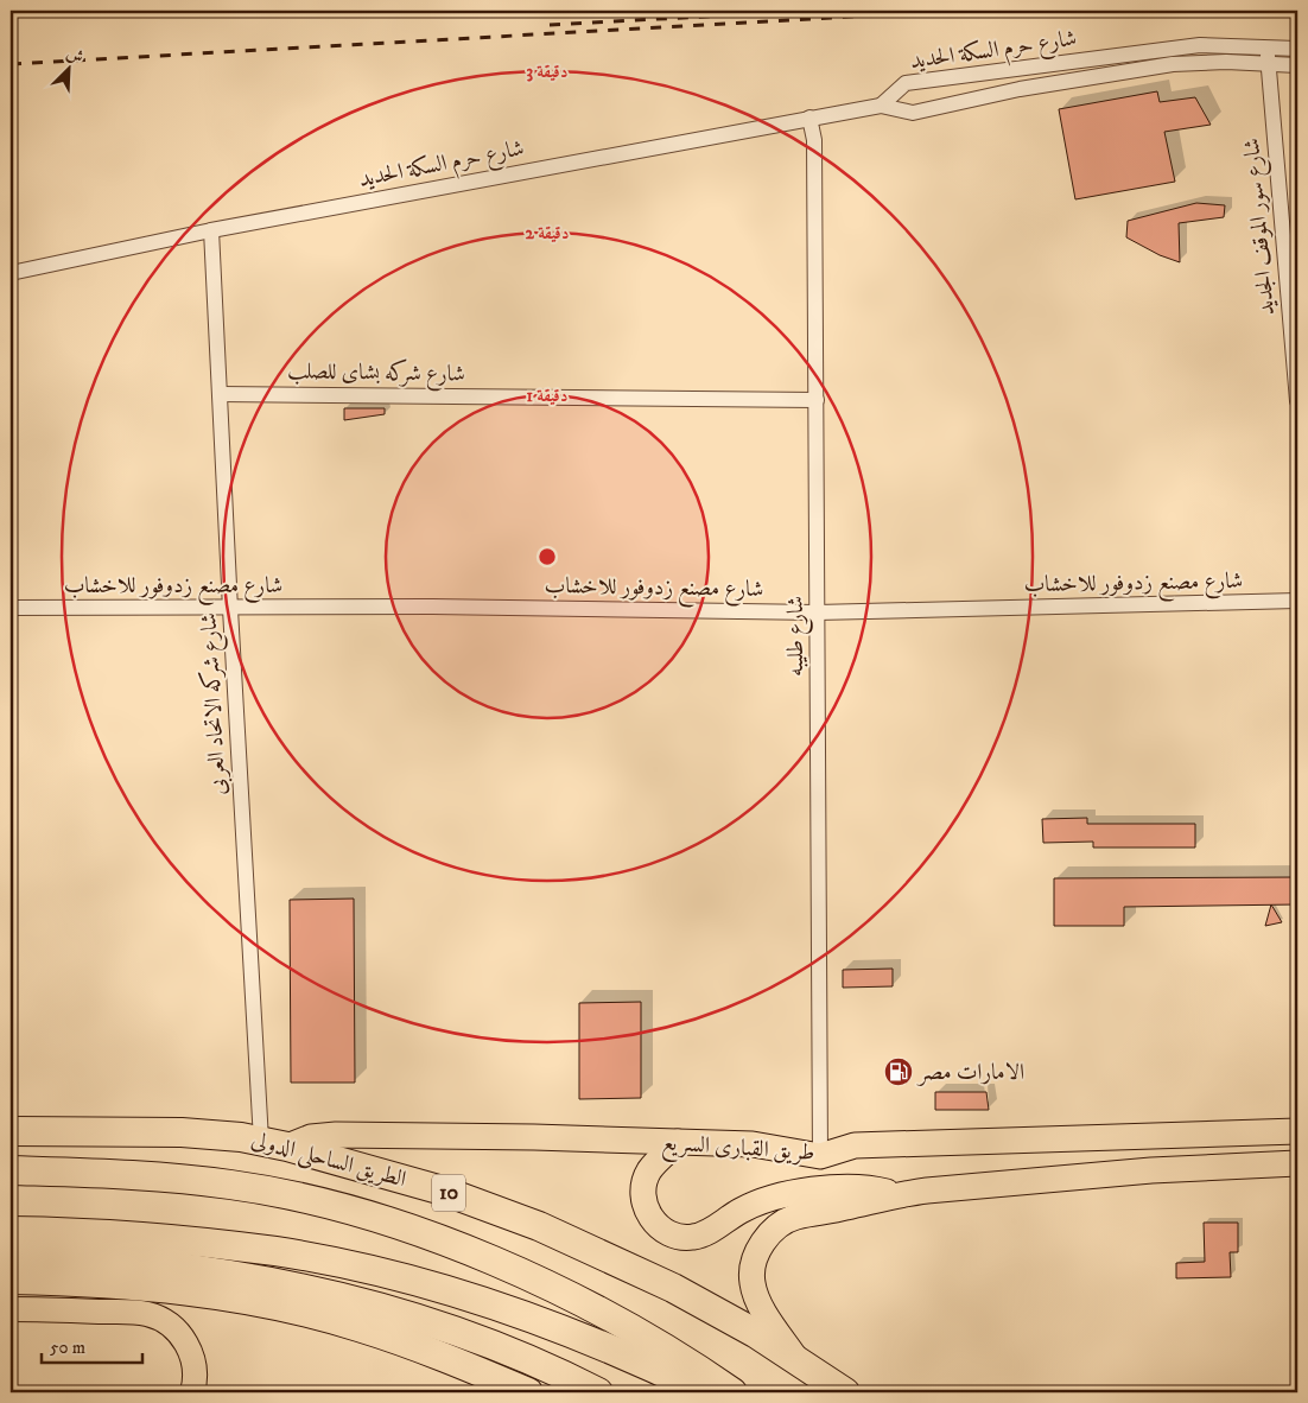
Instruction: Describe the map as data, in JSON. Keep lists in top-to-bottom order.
{
  "streets": {
    "highway": ["طريق القبارى السريع", "الطريق الساحلى الدولى", "10"],
    "street": [
      "شارع حرم السكة الحديد",
      "شارع سور الموقف الجديد",
      "شارع شركه بشاى للصلب",
      "شارع مصنع زدوفور للاخشاب",
      "شارع طليبه",
      "شارع شركه الاتحاد العربى"
    ]
  },
  "crossings": [
    ["شارع حرم السكة الحديد", "شارع سور الموقف الجديد"],
    ["شارع حرم السكة الحديد", "شارع طليبه"],
    ["شارع حرم السكة الحديد", "شارع شركه الاتحاد العربى"],
    ["شارع شركه بشاى للصلب", "شارع طليبه"],
    ["شارع شركه بشاى للصلب", "شارع شركه الاتحاد العربى"],
    ["شارع مصنع زدوفور للاخشاب", "شارع طليبه"],
    ["شارع مصنع زدوفور للاخشاب", "شارع شركه الاتحاد العربى"],
    ["شارع طليبه", "طريق القبارى السريع"],
    ["شارع شركه الاتحاد العربى", "طريق القبارى السريع"],
    ["شارع شركه الاتحاد العربى", "الطريق الساحلى الدولى"],
    ["طريق القبارى السريع", "الطريق الساحلى الدولى"]
  ],
  "places": {
    "fuel station": ["الامارات مصر"]
  },
  "scale_bar": "50 m",
  "north": "top right",
  "rings": ["3 دقيقة", "2 دقيقة", "1 دقيقة"]
}
